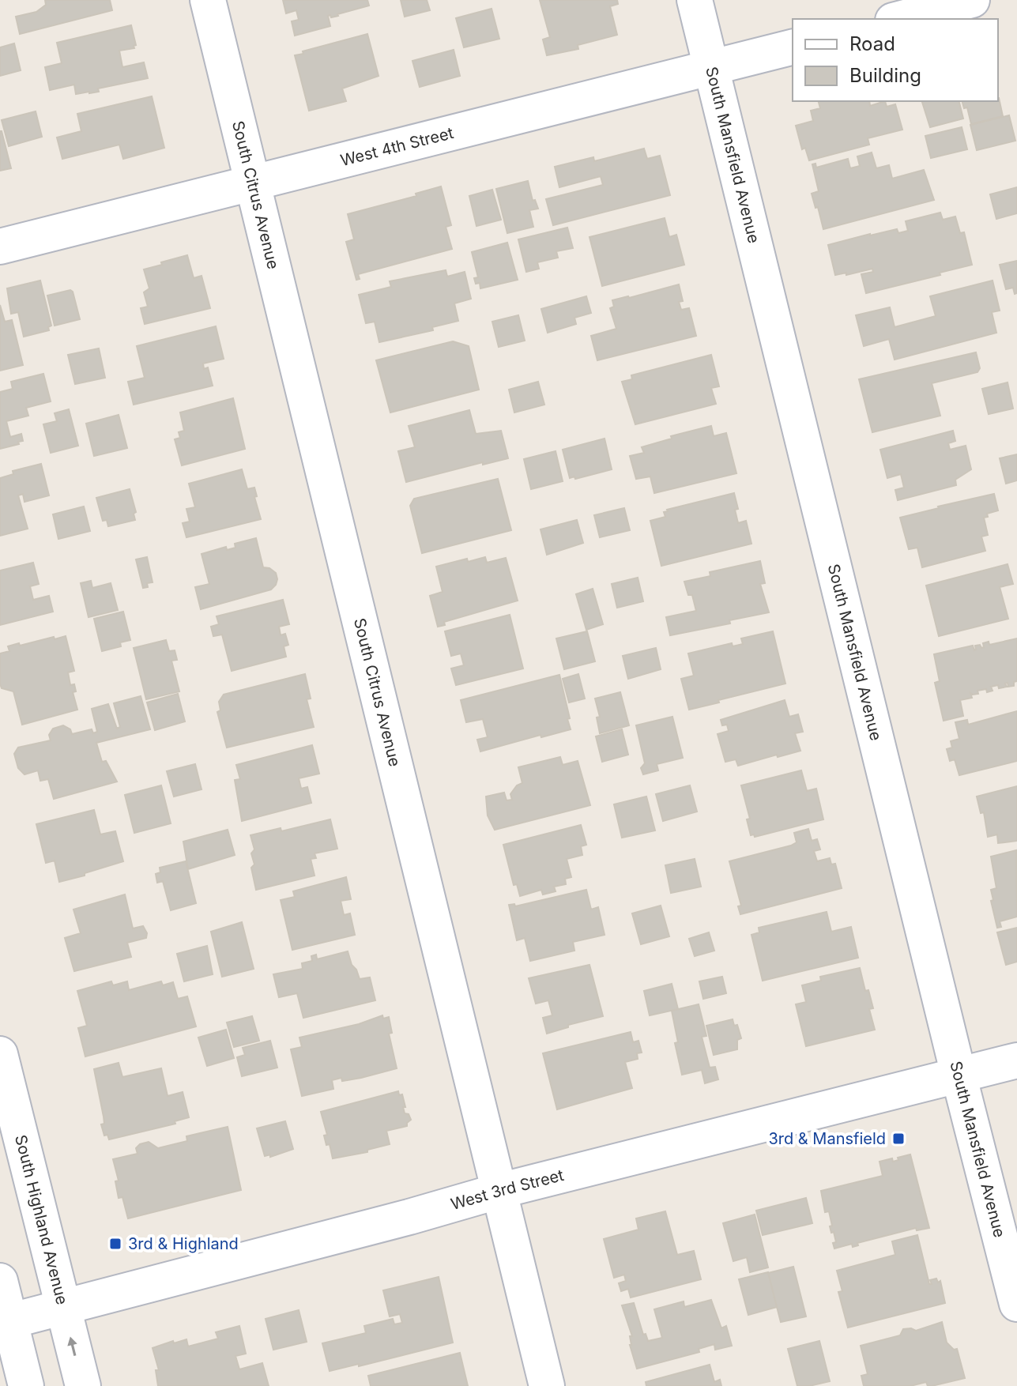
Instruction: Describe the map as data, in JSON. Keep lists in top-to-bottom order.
{
  "streets": {
    "street": [
      "West 4th Street",
      "South Mansfield Avenue",
      "South Citrus Avenue",
      "West 3rd Street",
      "South Highland Avenue"
    ]
  },
  "crossings": [
    ["West 4th Street", "South Mansfield Avenue"],
    ["West 4th Street", "South Citrus Avenue"],
    ["South Mansfield Avenue", "West 3rd Street"],
    ["South Citrus Avenue", "West 3rd Street"],
    ["West 3rd Street", "South Highland Avenue"]
  ],
  "places": {
    "transit": ["3rd & Mansfield", "3rd & Highland"]
  },
  "legend": ["Road", "Building"]
}
